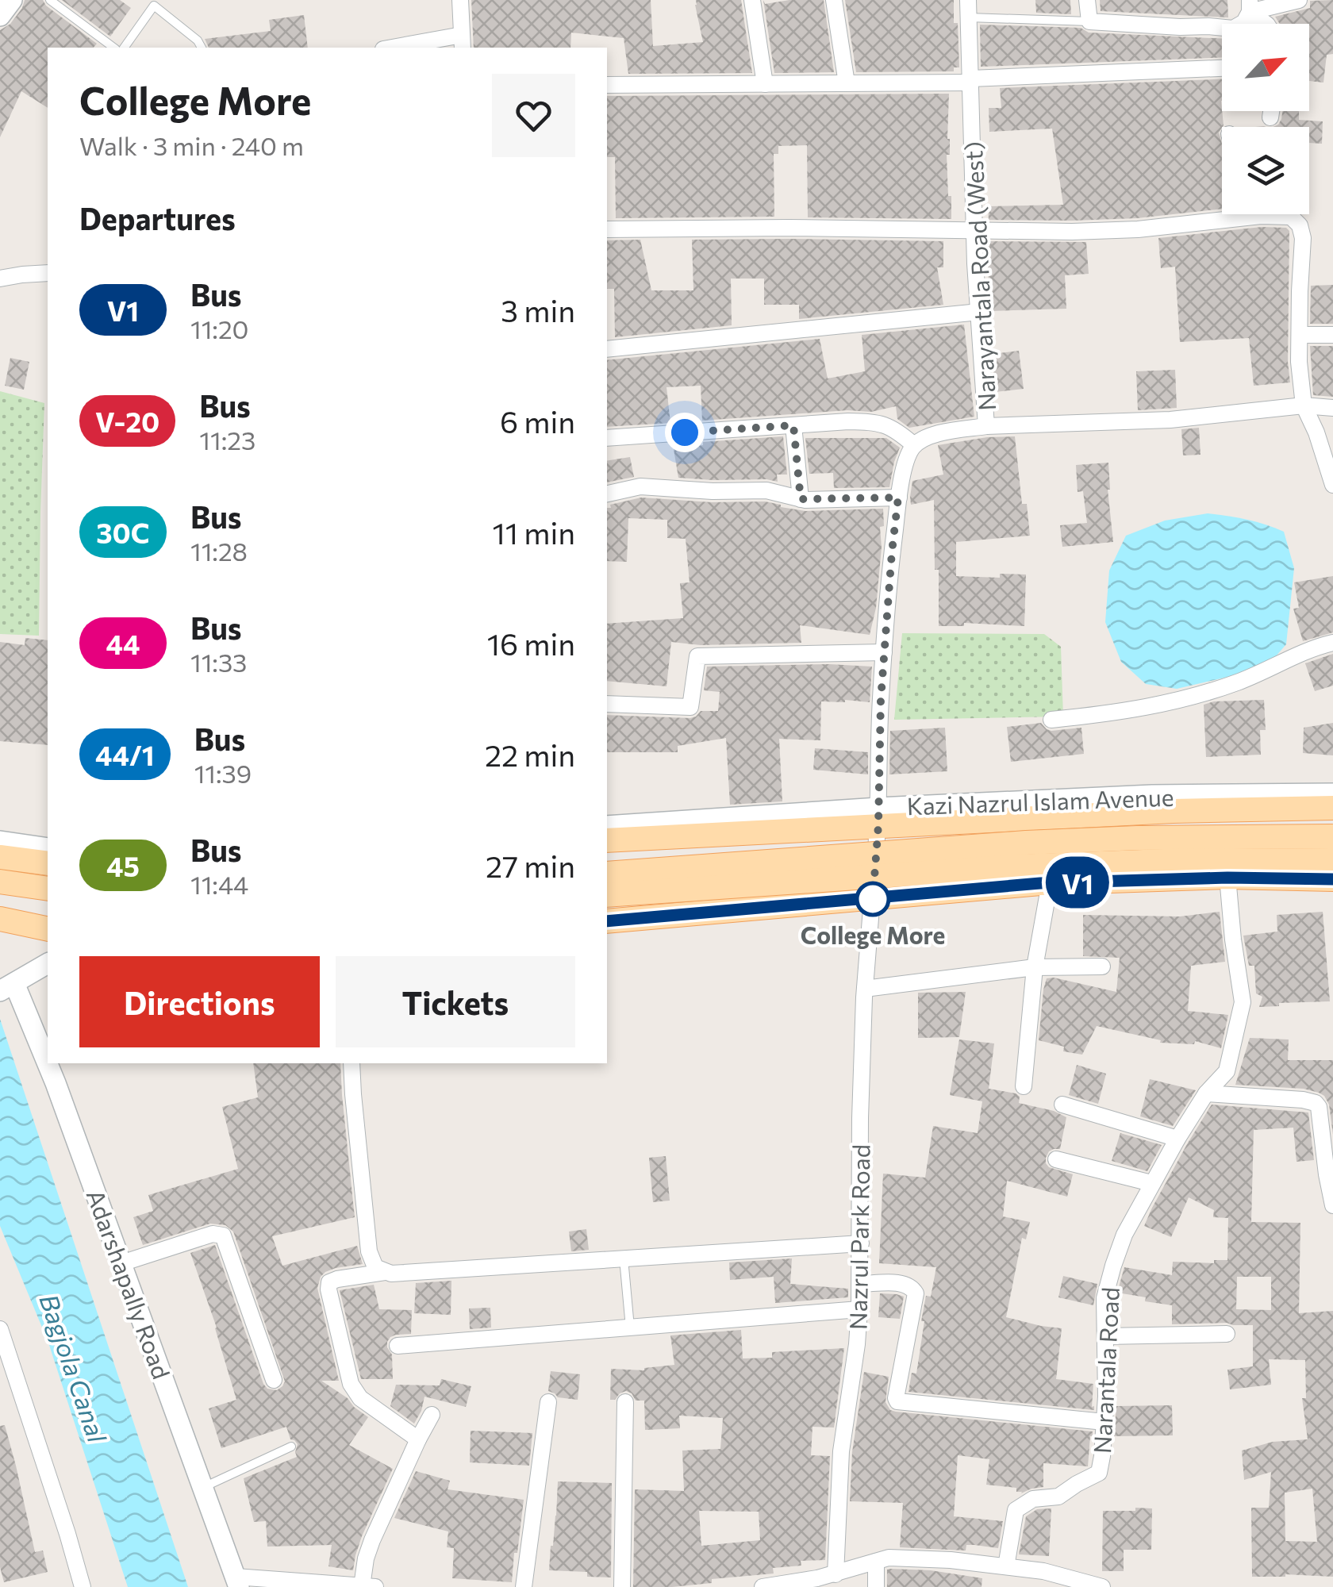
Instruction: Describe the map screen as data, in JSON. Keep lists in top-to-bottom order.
{
  "streets": {
    "main road": ["Kazi Nazrul Islam Avenue"],
    "street": [
      "Narayantala Road (West)",
      "Nazrul Park Road",
      "Adarshapally Road",
      "Narantala Road"
    ]
  },
  "crossings": [
    ["Kazi Nazrul Islam Avenue", "Nazrul Park Road"]
  ],
  "water": ["Bagjola Canal"],
  "places": ["College More"],
  "lines": ["bus line V1"],
  "north": "top right",
  "page": {
    "on_map": "V1",
    "heading": [
      ["College More", "Walk · 3 min · 240 m"],
      "Departures"
    ],
    "list": [
      {
        "mark": "V1",
        "name": "Bus",
        "note": "11:20",
        "value": "3 min"
      },
      {
        "mark": "V-20",
        "name": "Bus",
        "note": "11:23",
        "value": "6 min"
      },
      {
        "mark": "30C",
        "name": "Bus",
        "note": "11:28",
        "value": "11 min"
      },
      {
        "mark": "44",
        "name": "Bus",
        "note": "11:33",
        "value": "16 min"
      },
      {
        "mark": "44/1",
        "name": "Bus",
        "note": "11:39",
        "value": "22 min"
      },
      {
        "mark": "45",
        "name": "Bus",
        "note": "11:44",
        "value": "27 min"
      }
    ],
    "buttons": ["Directions", "Tickets"]
  }
}
